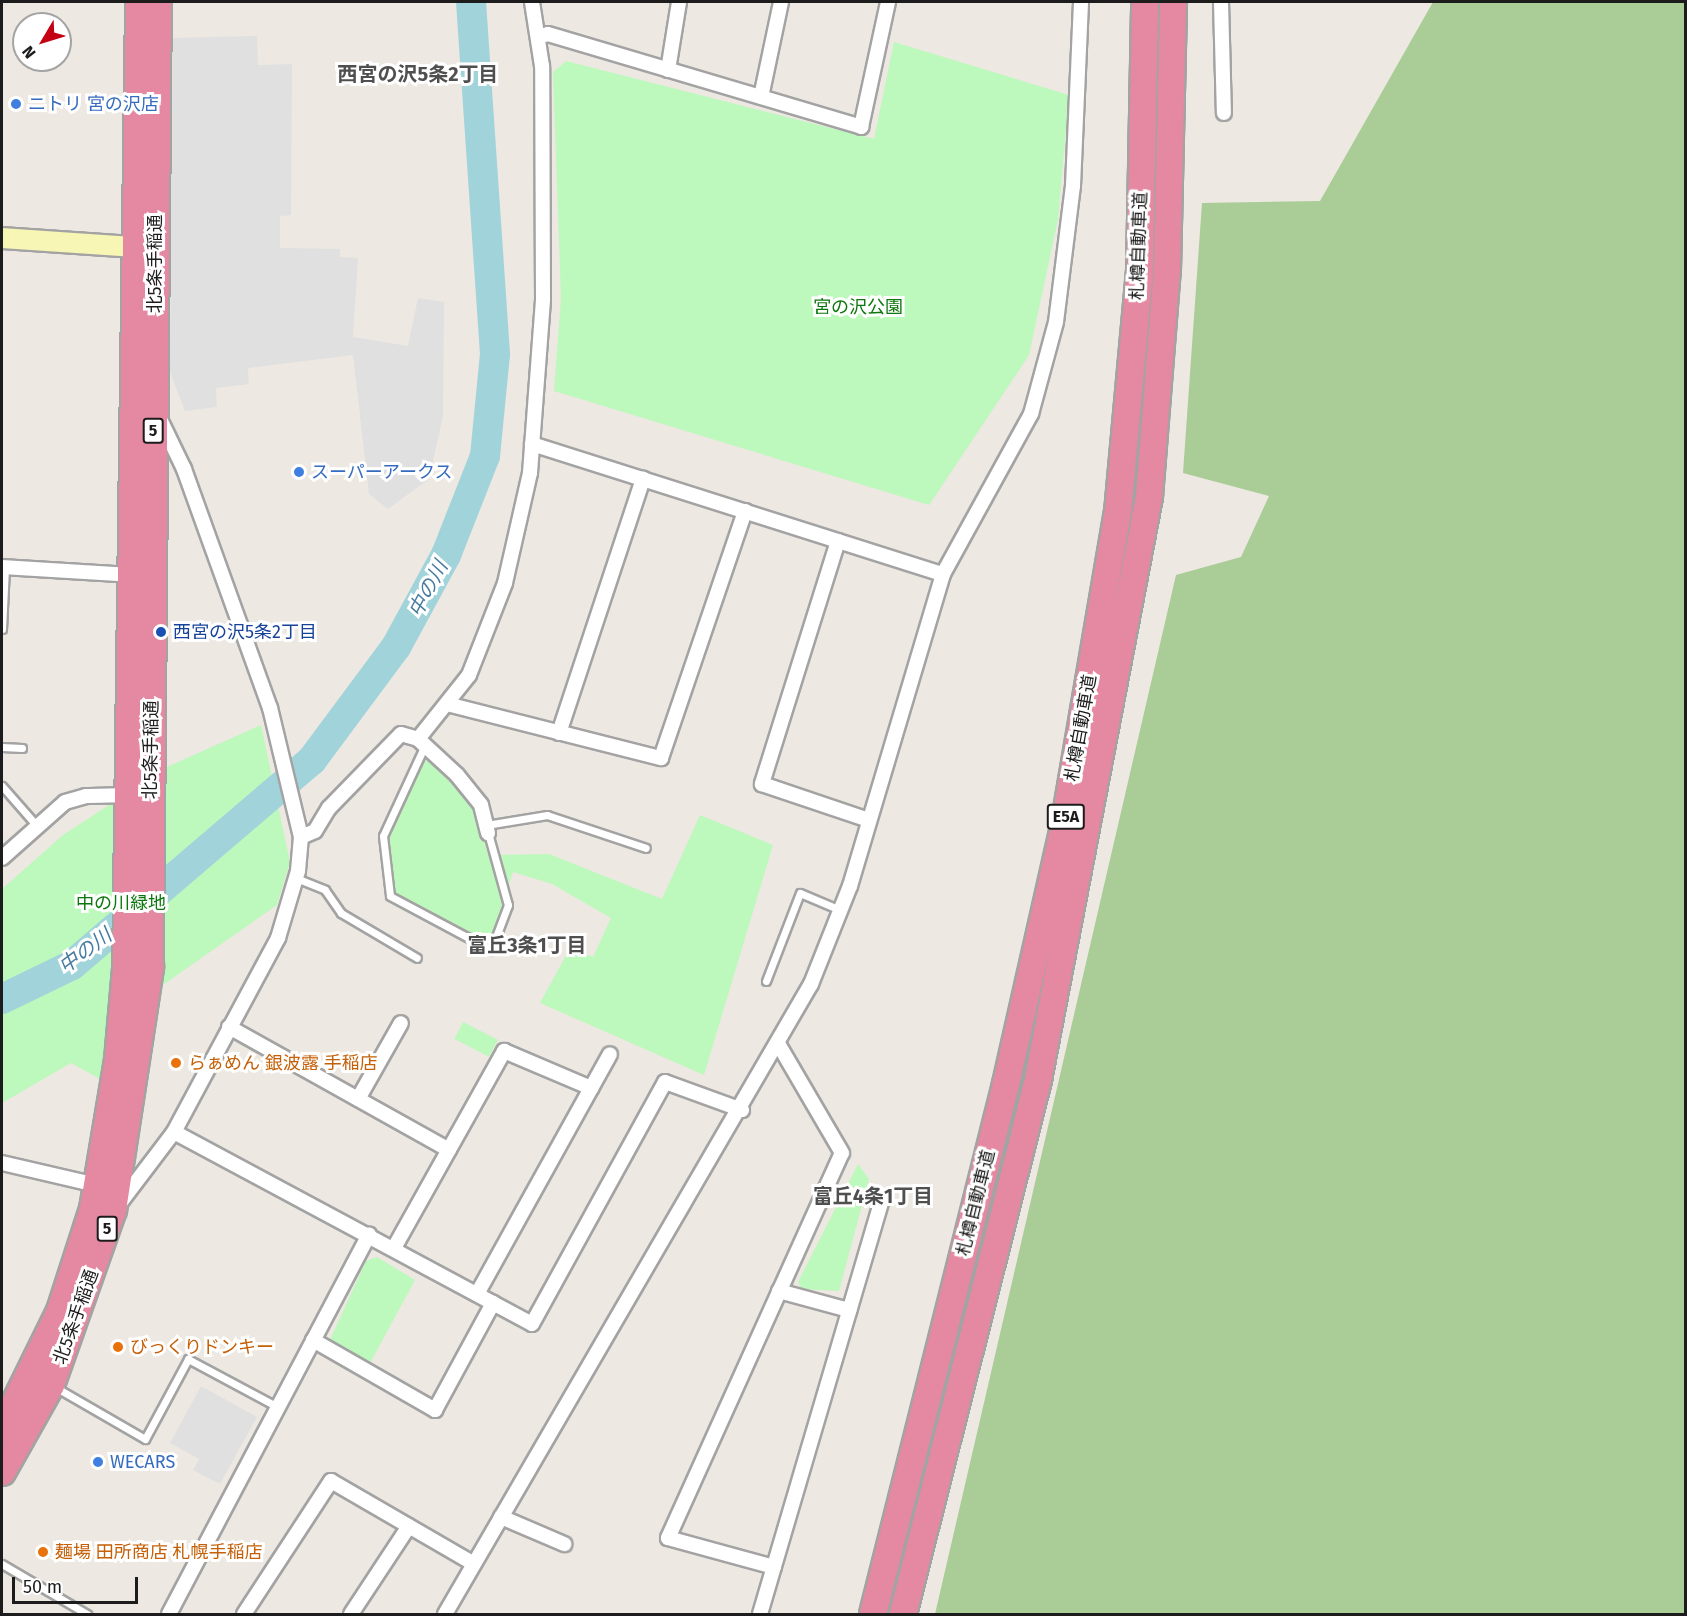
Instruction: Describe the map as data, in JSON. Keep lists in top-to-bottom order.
{
  "streets": {
    "highway": [
      "札樽自動車道",
      "北5条手稲通",
      "5",
      "E5A"
    ]
  },
  "districts": ["西宮の沢5条2丁目", "富丘3条1丁目", "富丘4条1丁目"],
  "water": ["中の川"],
  "parks": ["宮の沢公園", "中の川緑地"],
  "places": [
    "ニトリ 宮の沢店",
    "スーパーアークス",
    "西宮の沢5条2丁目",
    "らぁめん 銀波露 手稲店",
    "びっくりドンキー",
    "WECARS",
    "麺場 田所商店 札幌手稲店"
  ],
  "scale_bar": "50 m",
  "north": "bottom left"
}
